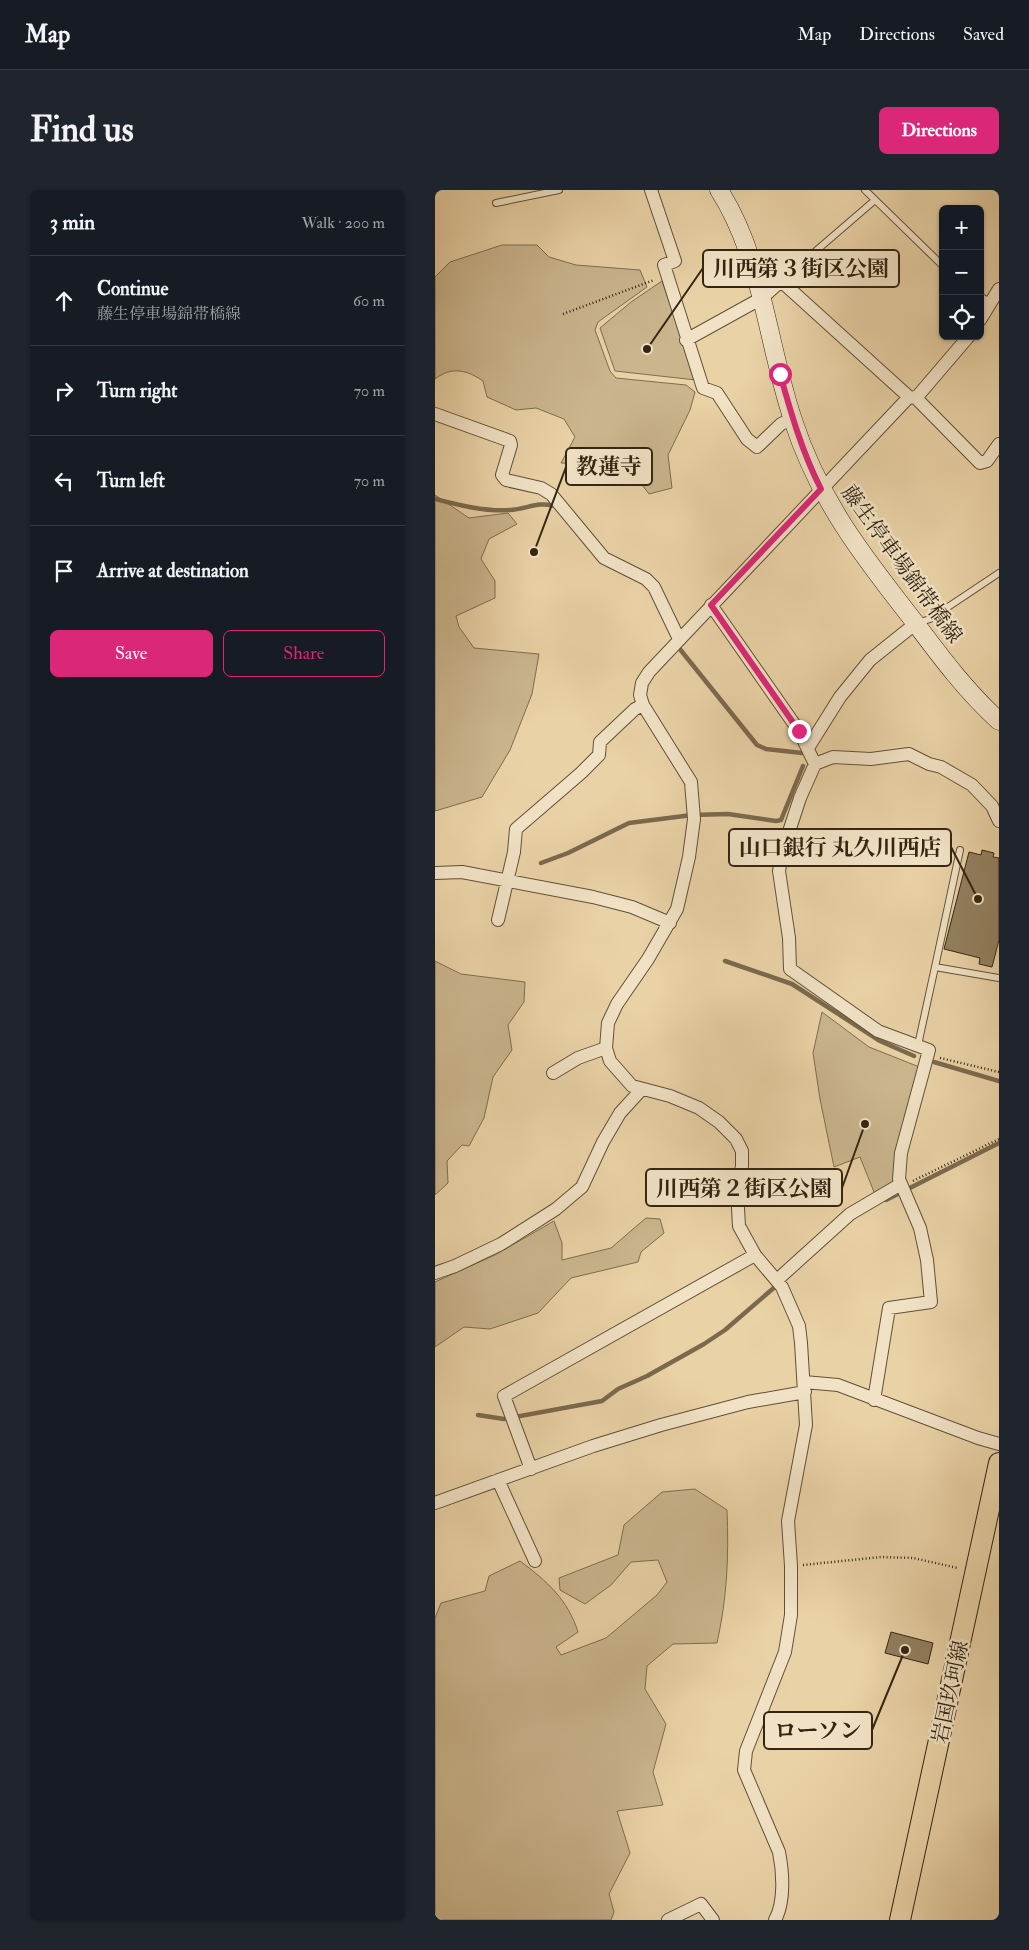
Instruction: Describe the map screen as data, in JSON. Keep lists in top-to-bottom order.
{
  "streets": {
    "main road": ["藤生停車場錦帯橋線", "岩国玖珂線"]
  },
  "places": [
    "川西第３街区公園",
    "教蓮寺",
    "山口銀行 丸久川西店",
    "川西第２街区公園",
    "ローソン"
  ],
  "page": {
    "header": "Map",
    "nav": ["Map", "Directions", "Saved"],
    "buttons": [
      "Directions",
      ["Save", "Share"]
    ],
    "title": "Find us",
    "heading": ["3 min", "Walk · 200 m"],
    "map_buttons": ["+", "−"],
    "list": [
      ["Continue", "藤生停車場錦帯橋線", "60 m"],
      ["Turn right", "70 m"],
      ["Turn left", "70 m"],
      "Arrive at destination"
    ]
  }
}
